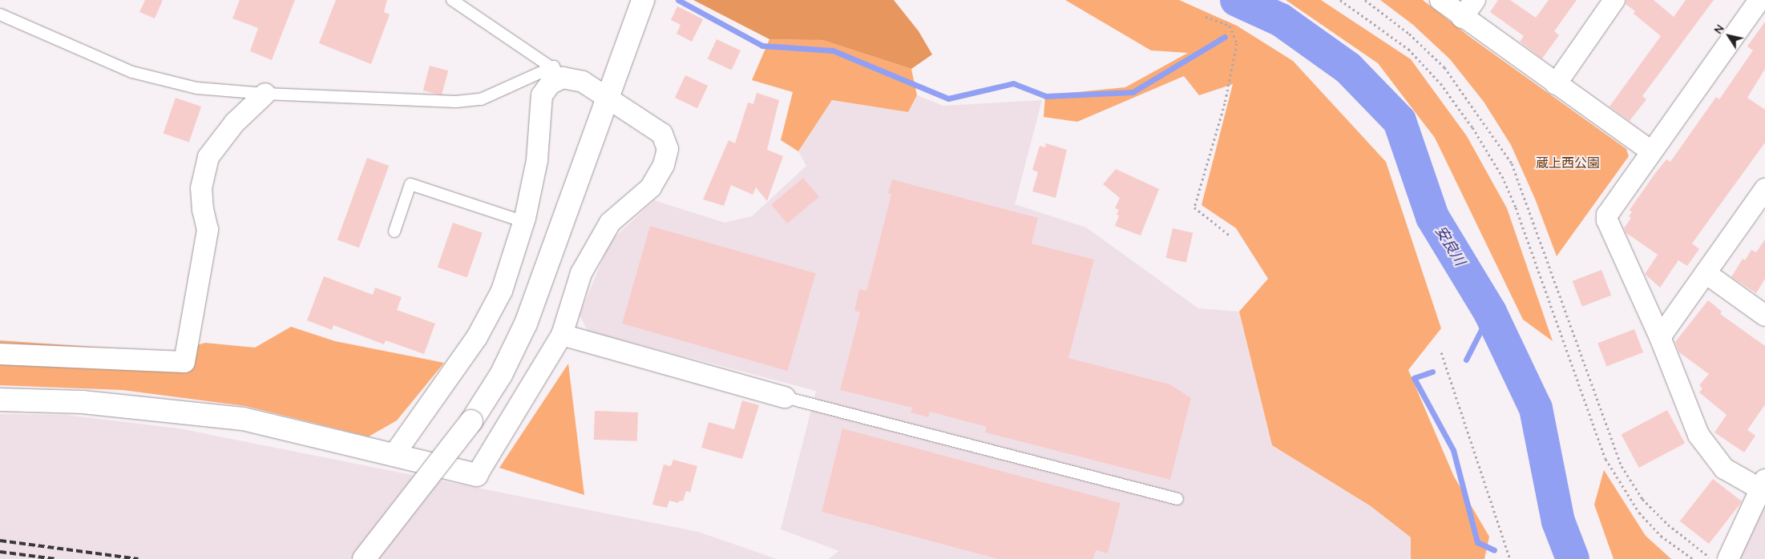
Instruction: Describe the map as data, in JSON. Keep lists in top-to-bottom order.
{
  "water": ["安良川"],
  "parks": ["蔵上西公園"],
  "north": "top left"
}
